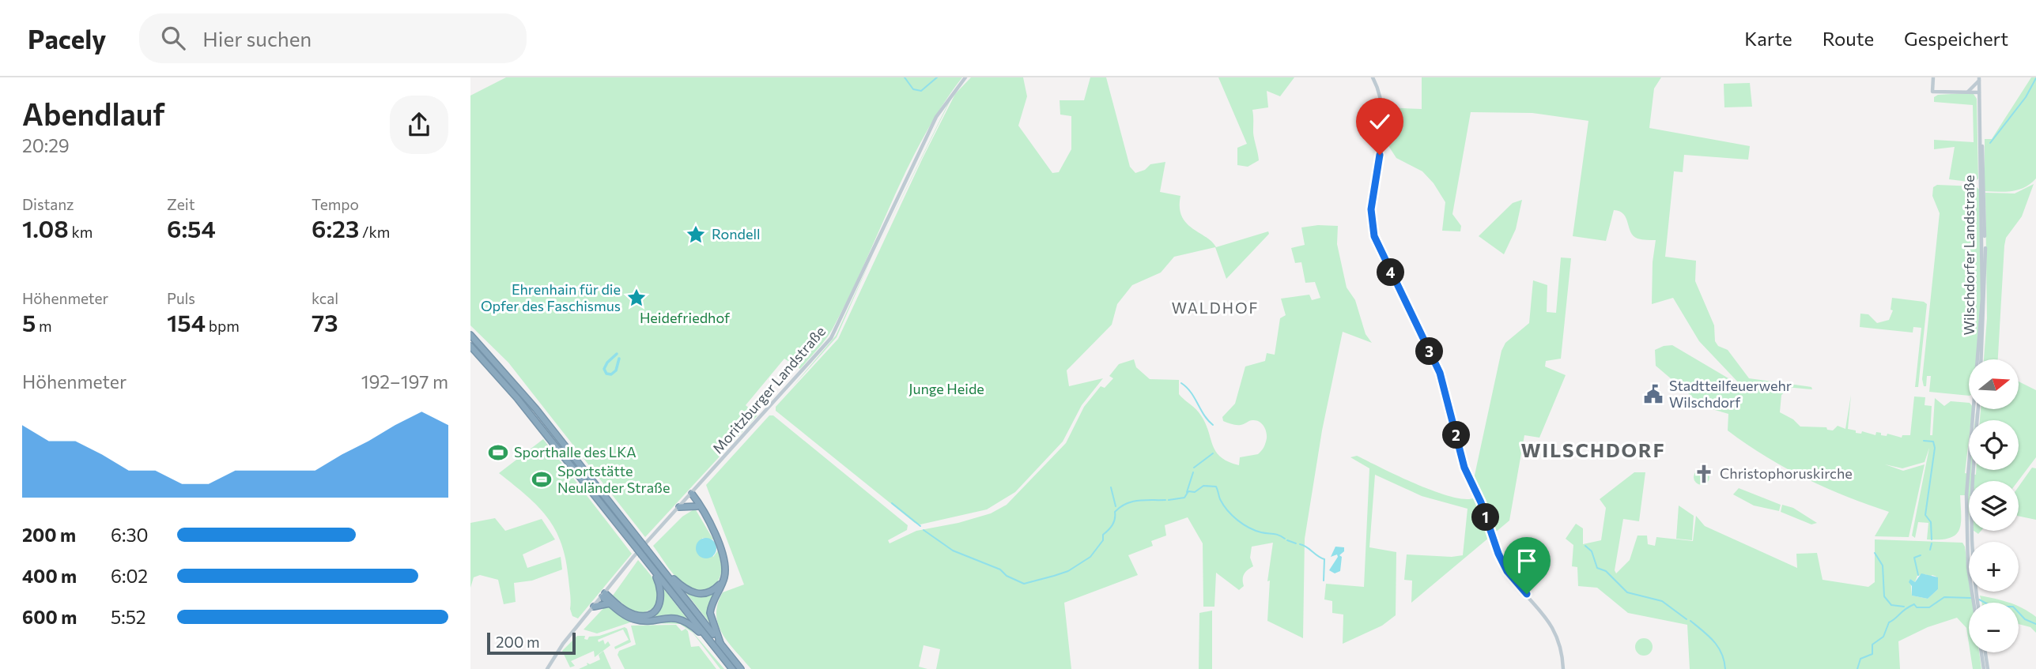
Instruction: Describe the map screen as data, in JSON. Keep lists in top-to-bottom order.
{
  "streets": {
    "main road": ["Wilschdorfer Landstraße", "Moritzburger Landstraße"]
  },
  "districts": ["WALDHOF", "WILSCHDORF"],
  "parks": ["Heidefriedhof", "Junge Heide"],
  "places": {
    "place": ["Rondell", "Ehrenhain für die Opfer des Faschismus"],
    "public building": ["Stadtteilfeuerwehr Wilschdorf"],
    "sports": ["Sporthalle des LKA", "Sportstätte Neuländer Straße"],
    "church": ["Christophoruskirche"]
  },
  "scale_bar": "200 m",
  "north": "right",
  "page": {
    "header": "Pacely",
    "search": "Hier suchen",
    "nav": ["Karte", "Route", "Gespeichert"],
    "heading": ["Abendlauf", "20:29"],
    "stats": [
      ["Distanz", "1.08 km"],
      ["Zeit", "6:54"],
      ["Tempo", "6:23 /km"],
      ["Höhenmeter", "5 m"],
      ["Puls", "154 bpm"],
      ["kcal", "73"]
    ],
    "pins": [
      "4",
      "3",
      "2",
      "1"
    ],
    "chart": ["Höhenmeter", "192–197 m"],
    "map_buttons": ["+", "−"],
    "list": [
      {
        "name": "200 m",
        "note": "6:30"
      },
      {
        "name": "400 m",
        "note": "6:02"
      },
      {
        "name": "600 m",
        "note": "5:52"
      }
    ],
    "scale": "200 m"
  }
}
